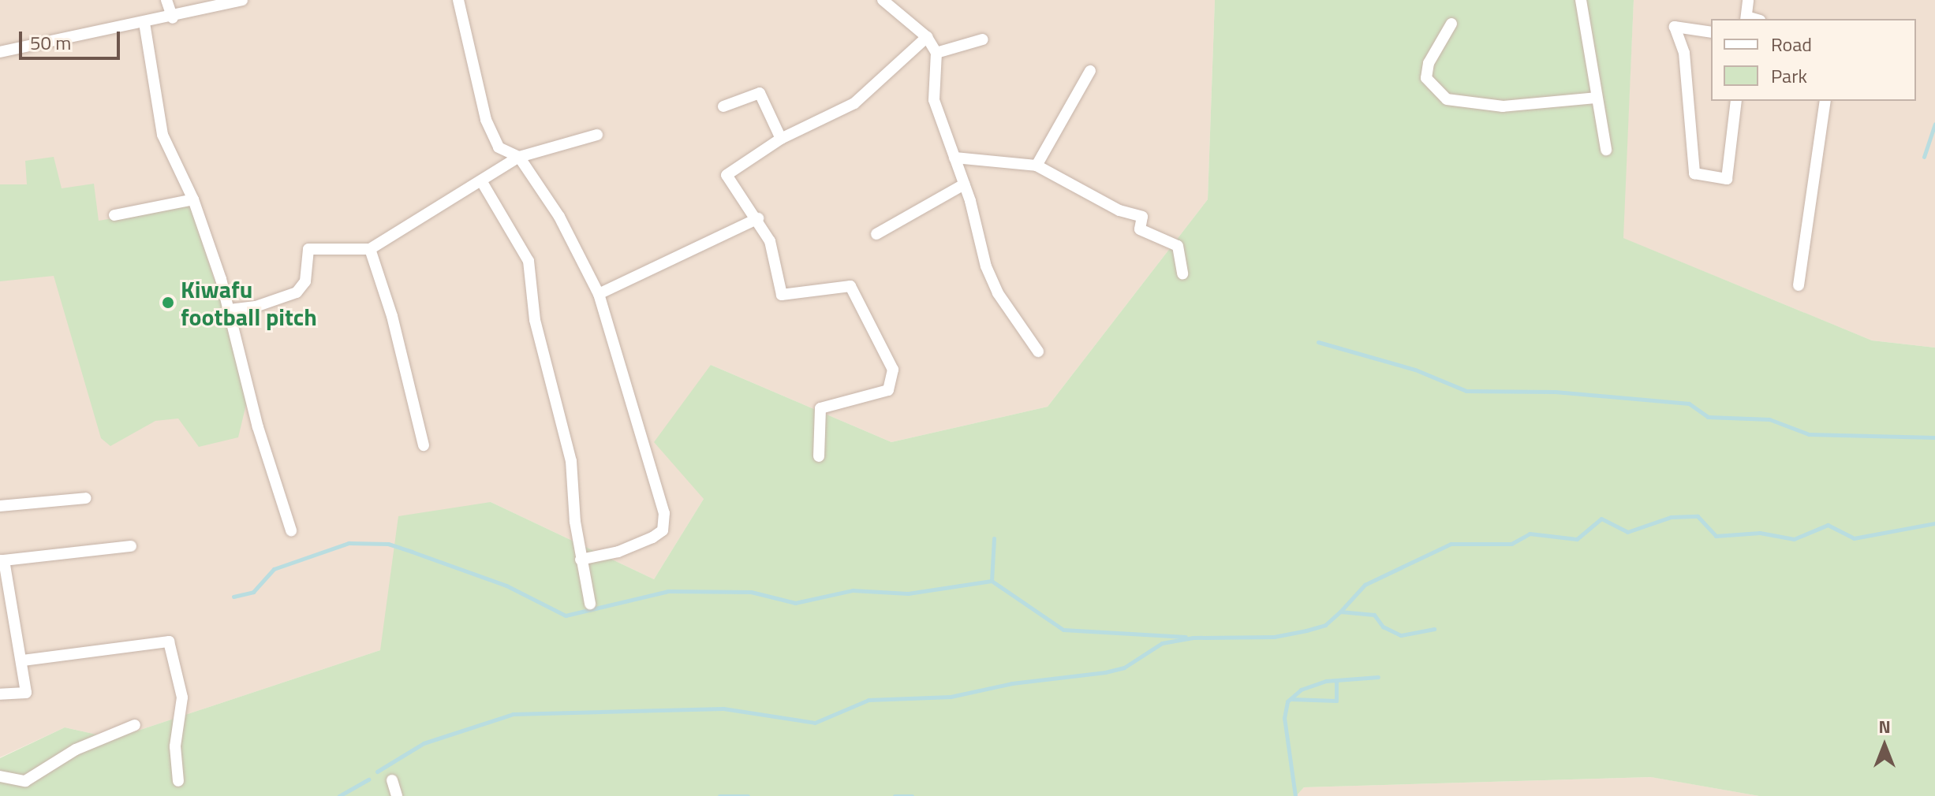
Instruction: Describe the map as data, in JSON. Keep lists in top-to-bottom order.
{
  "places": ["Kiwafu football pitch"],
  "legend": ["Road", "Park"],
  "scale_bar": "50 m",
  "north": "top"
}
